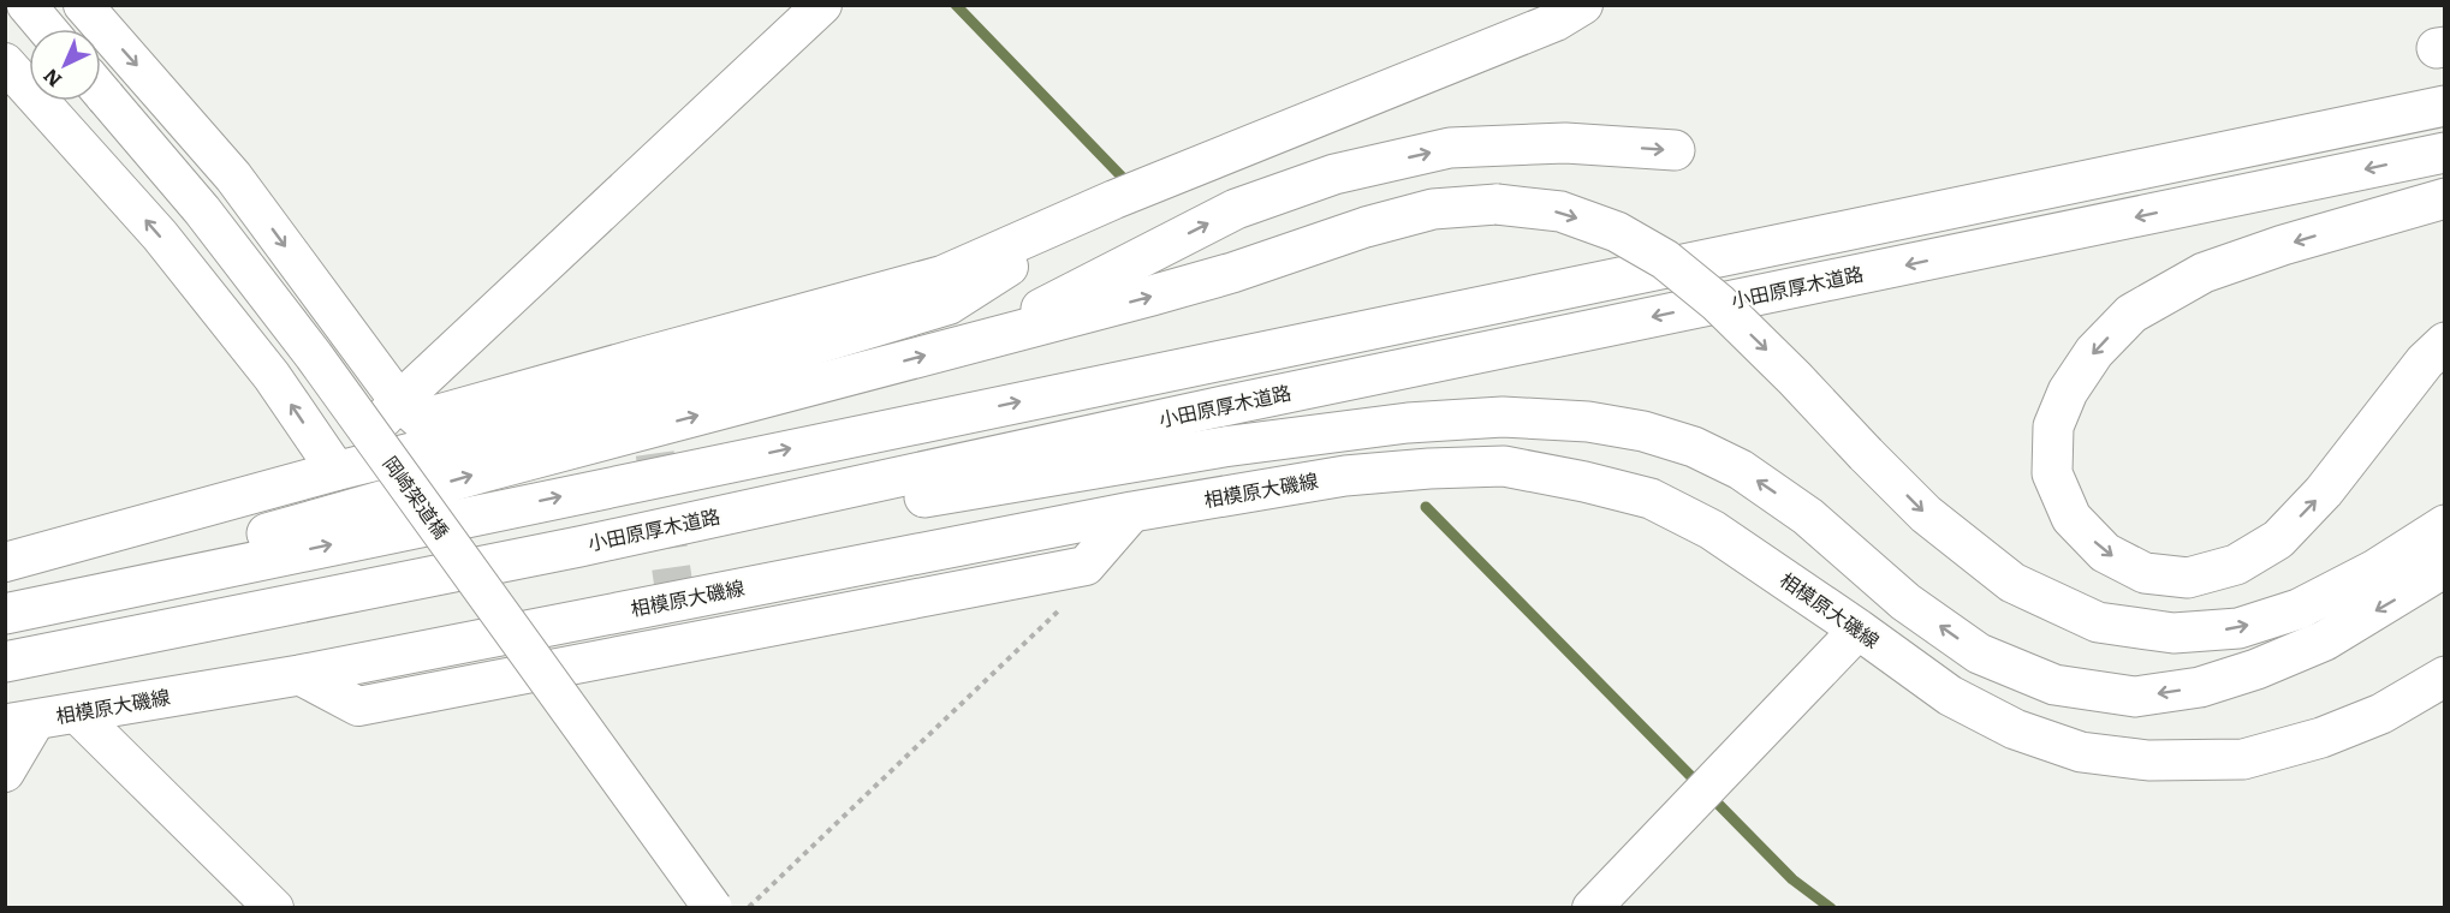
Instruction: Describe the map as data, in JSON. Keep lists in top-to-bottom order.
{
  "streets": {
    "main road": ["小田原厚木道路", "相模原大磯線"],
    "street": ["岡崎架道橋"]
  },
  "north": "bottom left"
}
